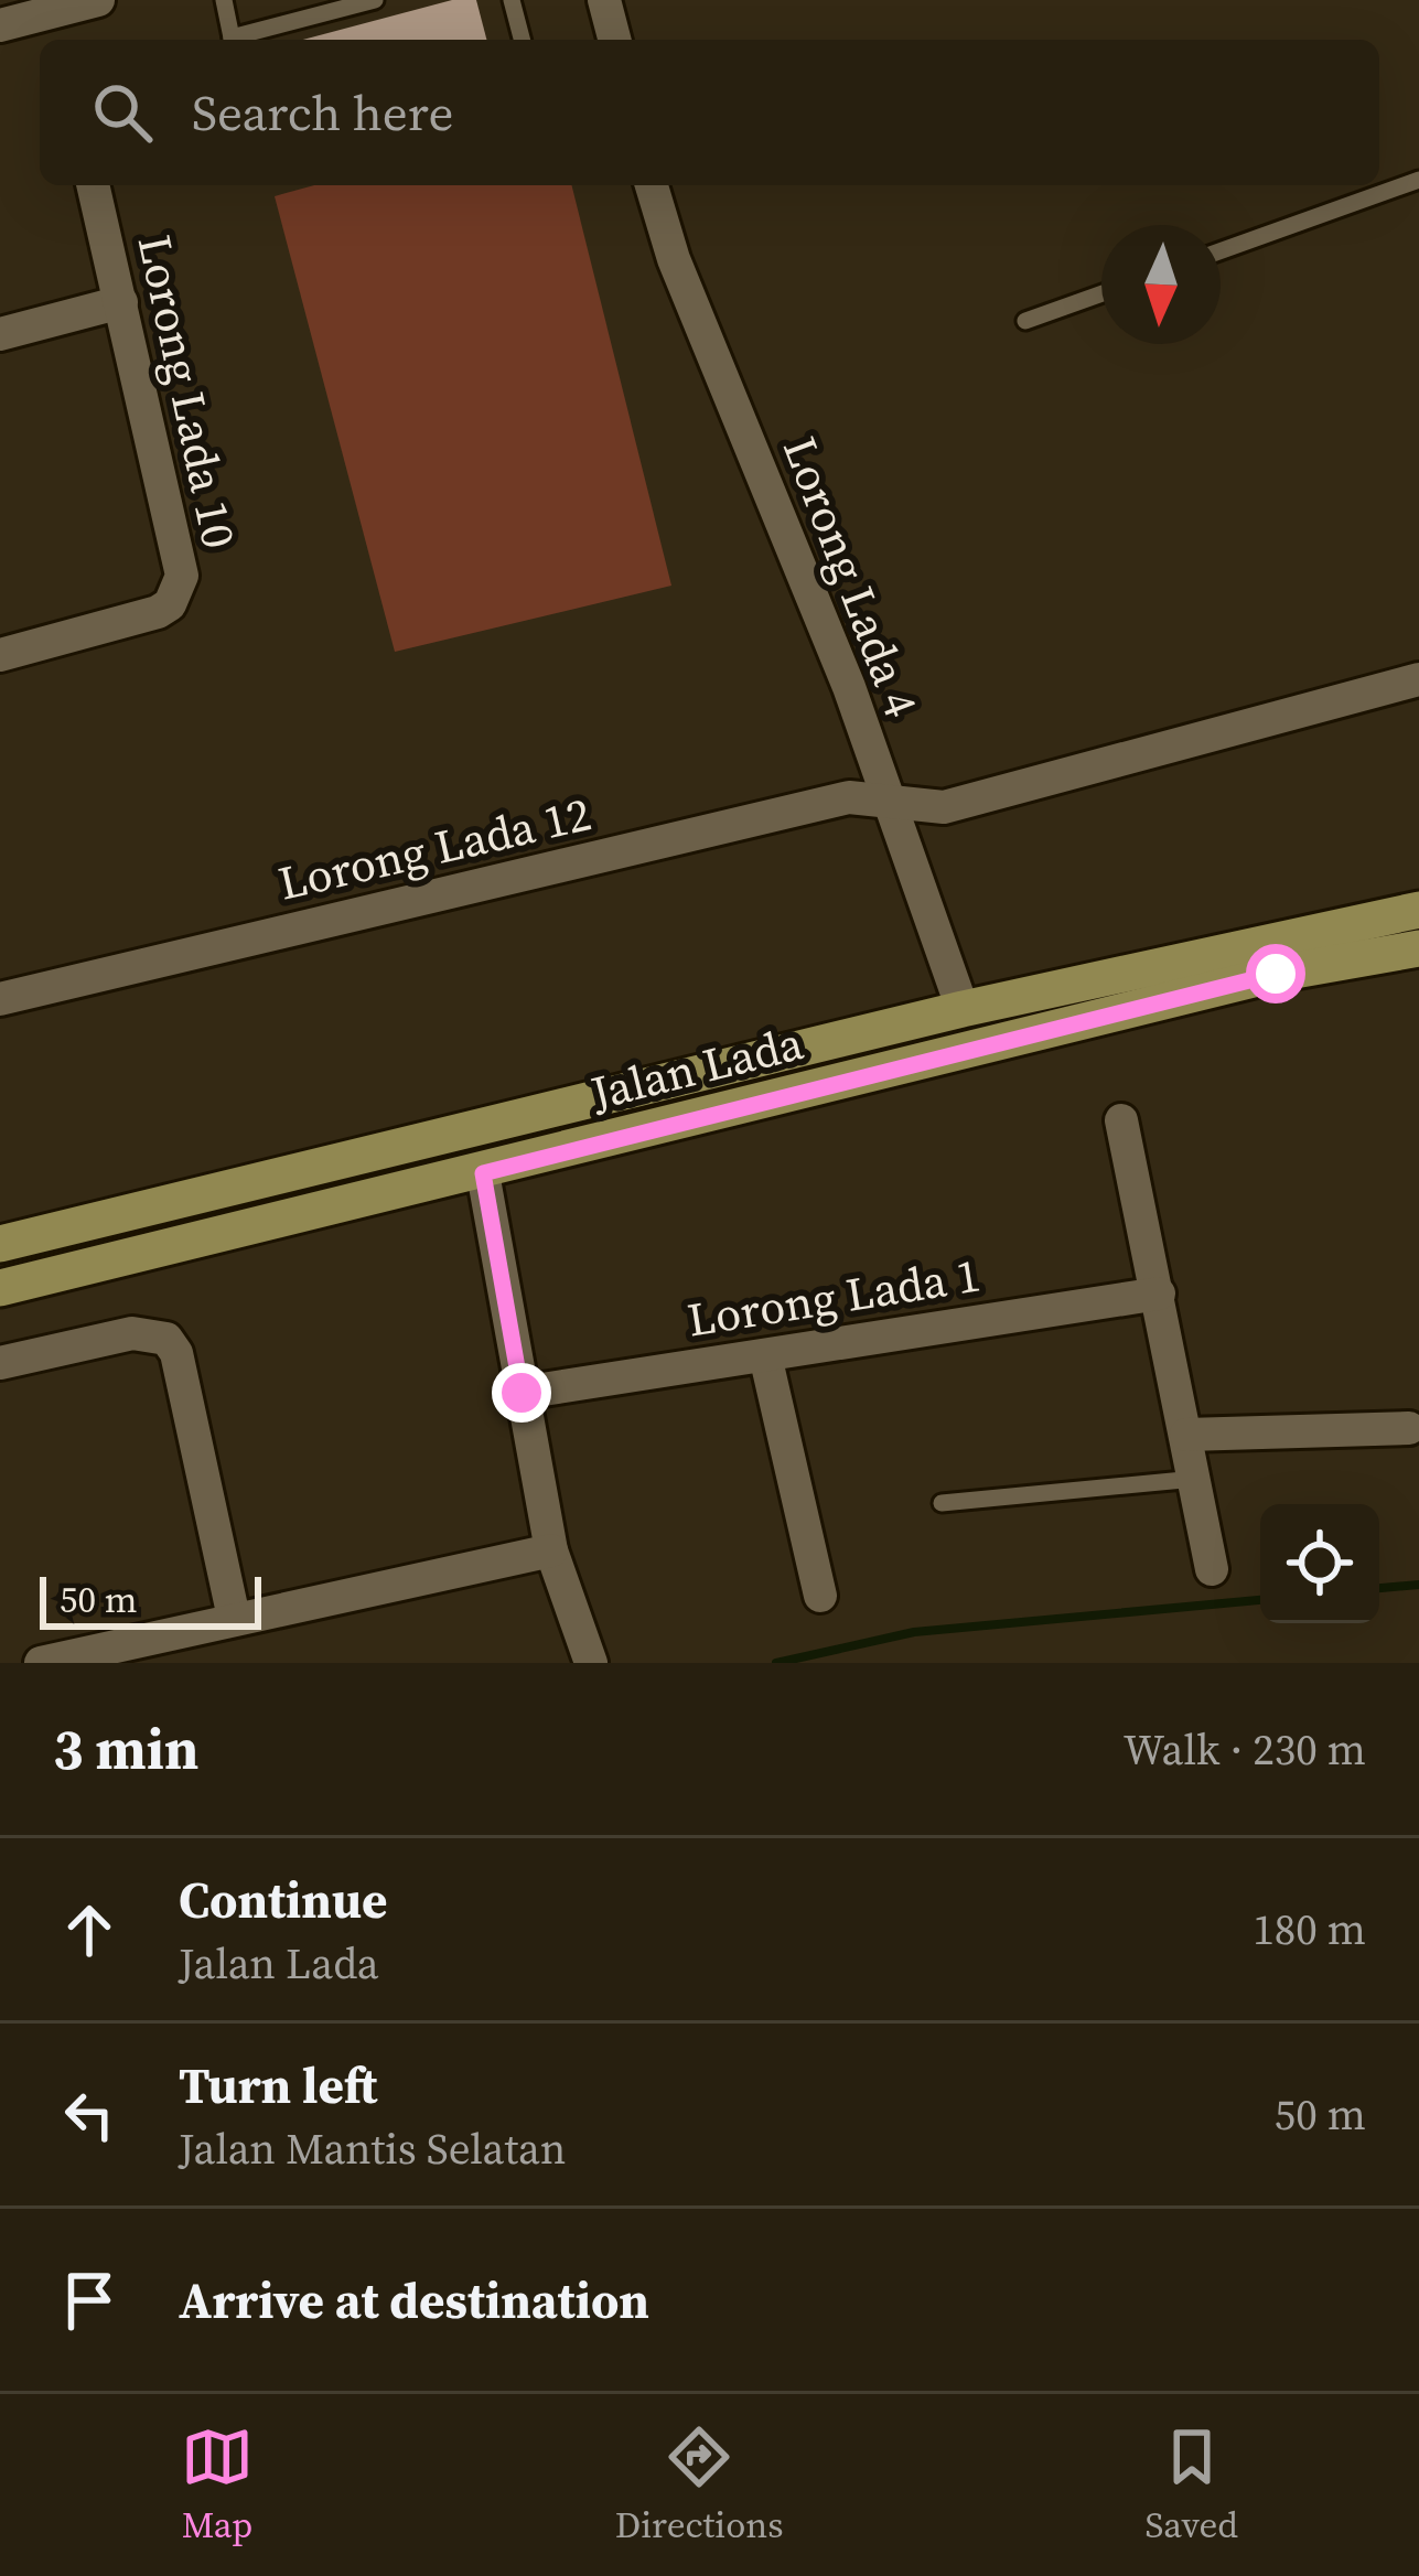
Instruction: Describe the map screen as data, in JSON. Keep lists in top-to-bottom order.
{
  "streets": {
    "main road": ["Jalan Lada"],
    "street": [
      "Lorong Lada 10",
      "Lorong Lada 4",
      "Lorong Lada 12",
      "Lorong Lada 1"
    ]
  },
  "crossings": [
    ["Lorong Lada 4", "Lorong Lada 12"],
    ["Lorong Lada 4", "Jalan Lada"]
  ],
  "scale_bar": "50 m",
  "north": "bottom",
  "page": {
    "search": "Search here",
    "scale": "50 m",
    "heading": ["3 min", "Walk · 230 m"],
    "list": [
      ["Continue", "Jalan Lada", "180 m"],
      ["Turn left", "Jalan Mantis Selatan", "50 m"],
      "Arrive at destination"
    ],
    "nav": ["Map", "Directions", "Saved"]
  }
}
